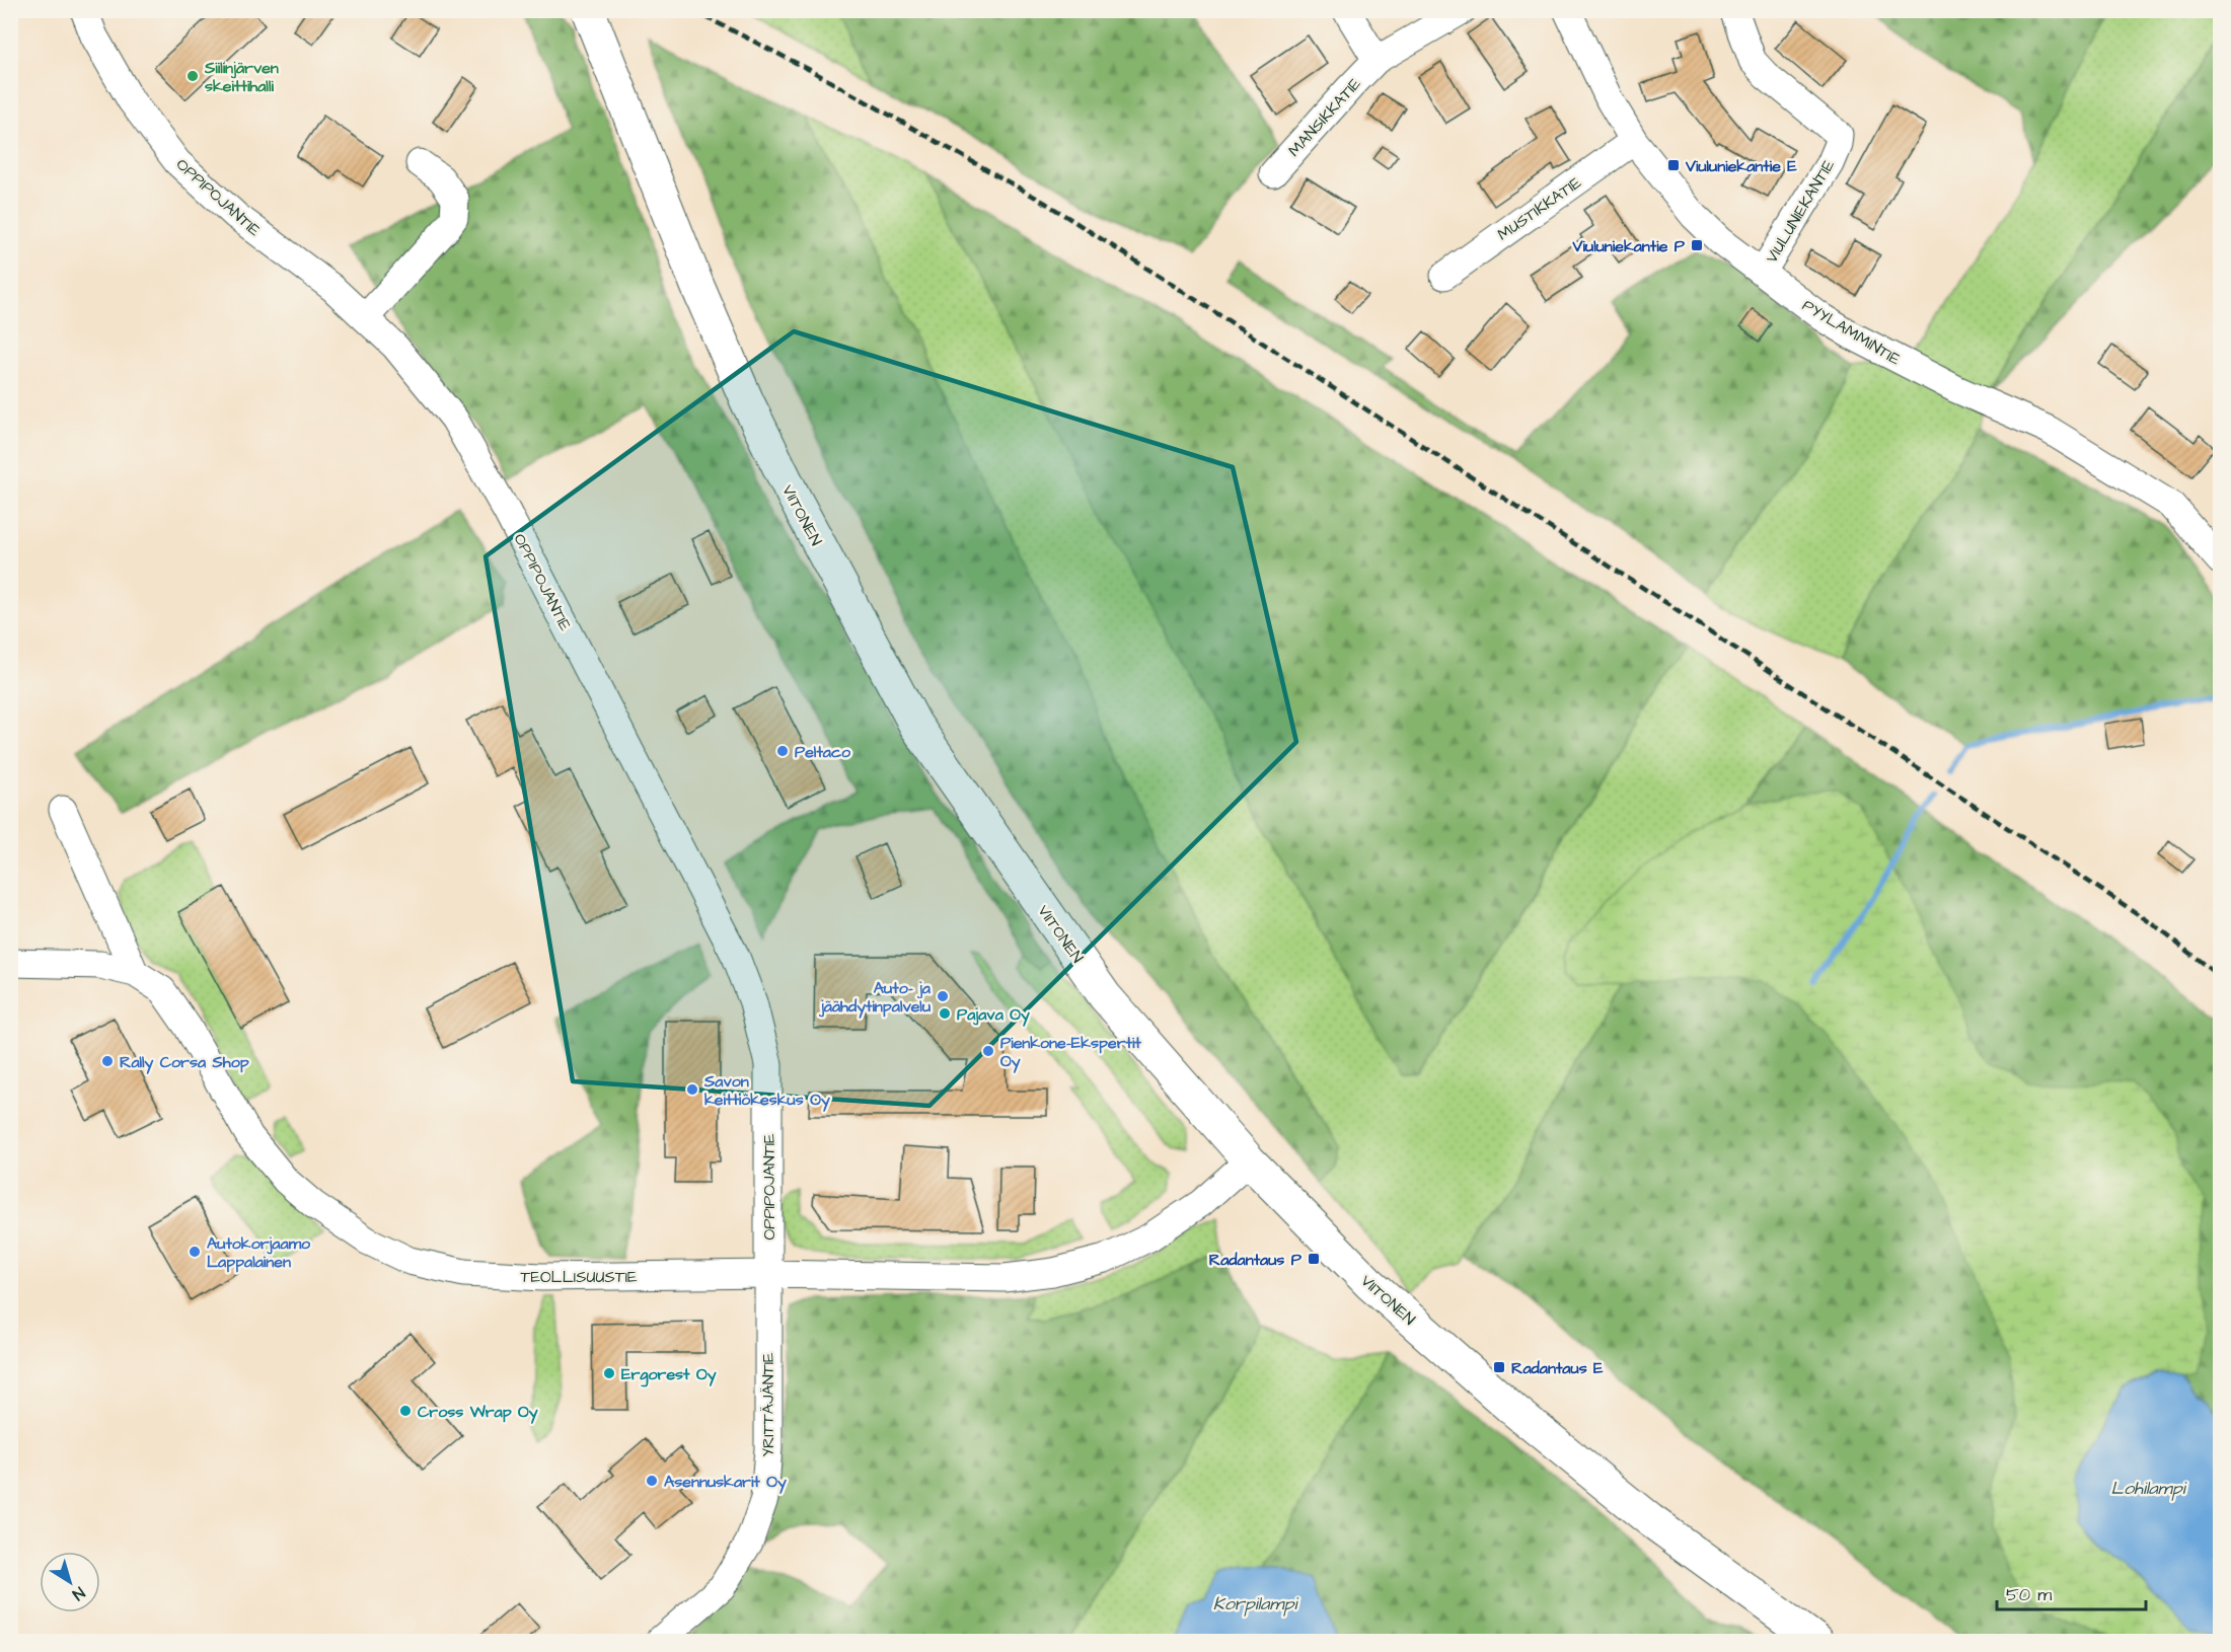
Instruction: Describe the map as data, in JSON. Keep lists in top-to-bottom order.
{
  "streets": {
    "highway": ["VIITONEN"],
    "street": [
      "MANSIKKATIE",
      "OPPIPOJANTIE",
      "MUSTIKKATIE",
      "VIULUNIEKANTIE",
      "PYYLAMMINTIE",
      "TEOLLISUUSTIE",
      "YRITTÄJÄNTIE"
    ]
  },
  "crossings": [
    ["OPPIPOJANTIE", "TEOLLISUUSTIE"],
    ["OPPIPOJANTIE", "YRITTÄJÄNTIE"],
    ["MUSTIKKATIE", "PYYLAMMINTIE"],
    ["VIULUNIEKANTIE", "PYYLAMMINTIE"],
    ["VIITONEN", "TEOLLISUUSTIE"],
    ["TEOLLISUUSTIE", "YRITTÄJÄNTIE"]
  ],
  "water": ["Lohilampi", "Korpilampi"],
  "places": {
    "other": [
      "Siilinjärven skeittihalli",
      "Peltaco",
      "Auto- ja jäähdytinpalvelu",
      "Pajava Oy",
      "Pienkone-Ekspertit Oy",
      "Rally Corsa Shop",
      "Savon keittiökeskus Oy",
      "Autokorjaamo Lappalainen",
      "Ergorest Oy",
      "Cross Wrap Oy",
      "Asennuskarit Oy"
    ],
    "transit": [
      "Viuluniekantie E",
      "Viuluniekantie P",
      "Radantaus P",
      "Radantaus E"
    ]
  },
  "scale_bar": "50 m",
  "north": "bottom right"
}
